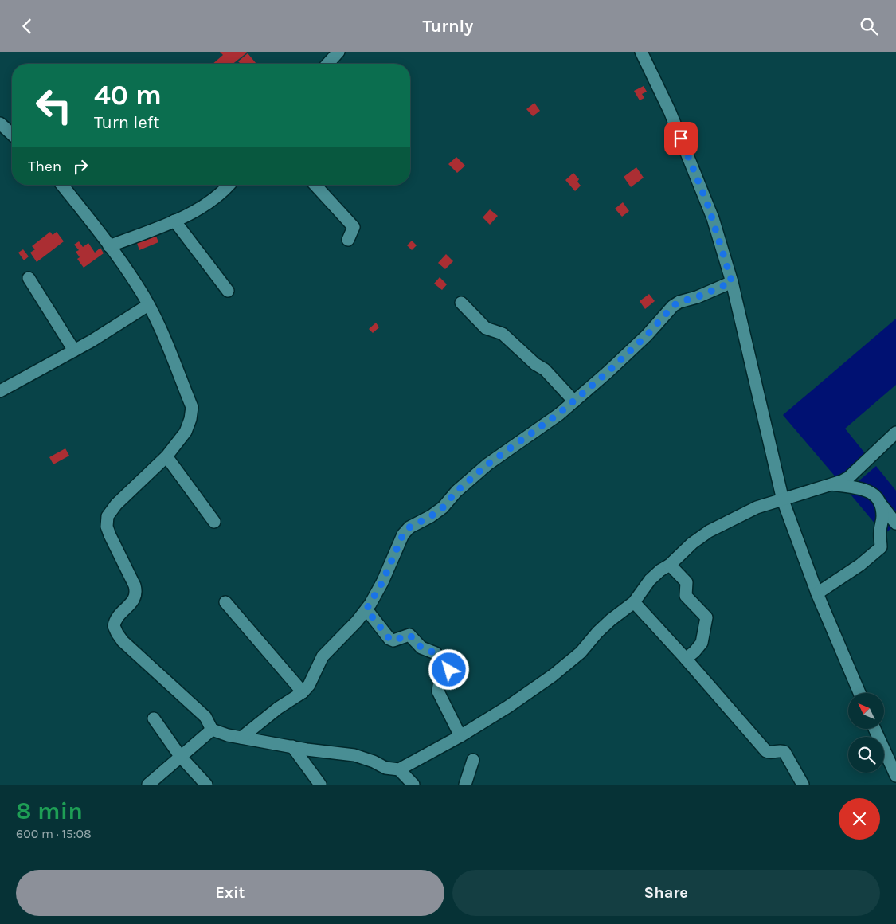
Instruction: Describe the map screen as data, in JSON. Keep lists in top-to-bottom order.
{
  "north": "top left",
  "page": {
    "header": "Turnly",
    "turn": ["40 m", "Turn left"],
    "then": "Then",
    "heading": ["8 min", "600 m · 15:08"],
    "buttons": ["Exit", "Share"]
  }
}
